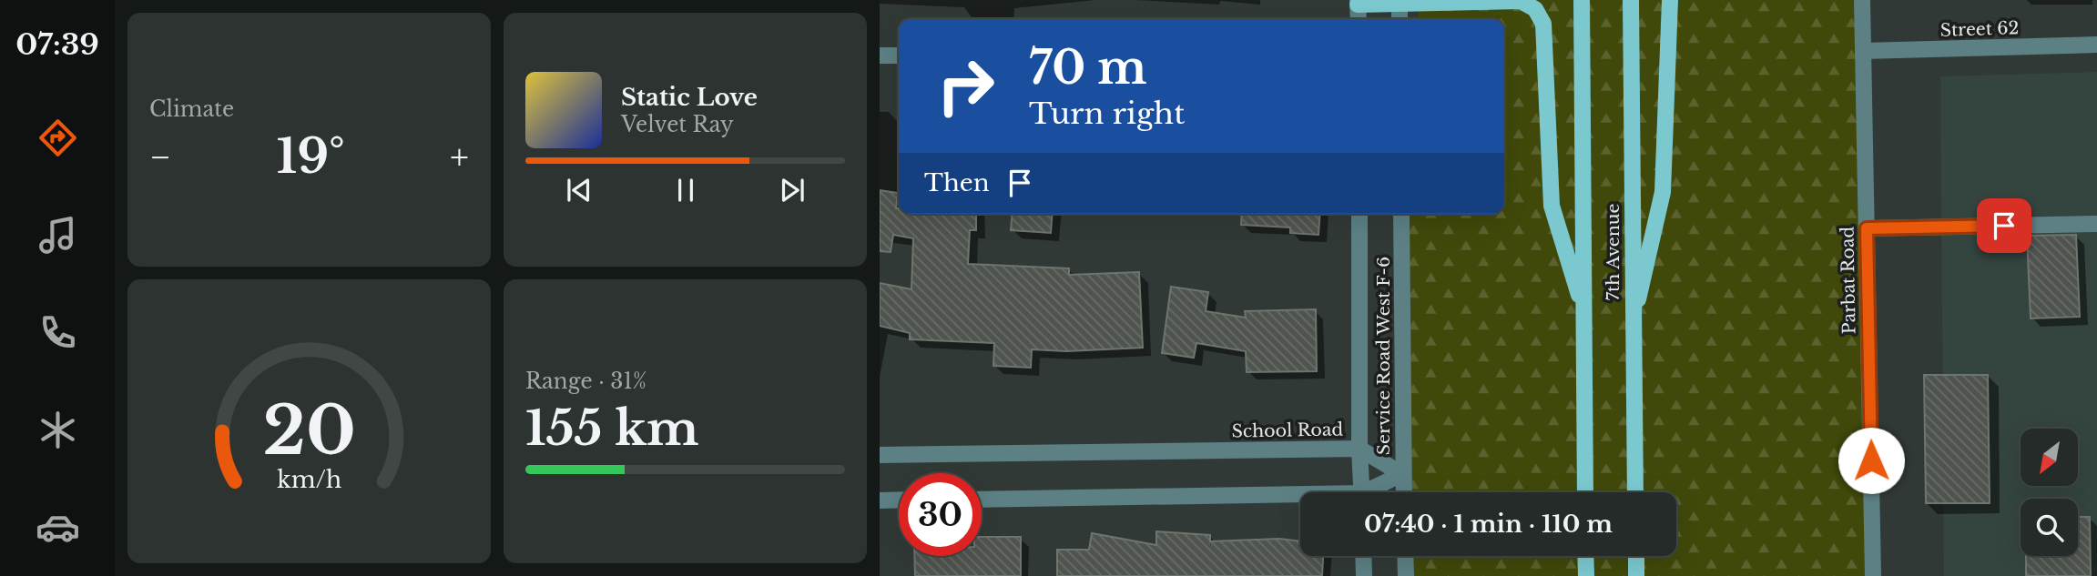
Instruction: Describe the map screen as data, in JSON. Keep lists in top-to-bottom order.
{
  "streets": {
    "main road": ["7th Avenue"],
    "street": [
      "Street 62",
      "Parbat Road",
      "Service Road West F-6",
      "School Road"
    ]
  },
  "crossings": [
    ["Street 62", "Parbat Road"],
    ["Service Road West F-6", "School Road"]
  ],
  "north": "bottom left",
  "page": {
    "tabs": "07:39",
    "tile": [
      "Climate",
      ["Range · 31%", "155 km"]
    ],
    "turn": ["70 m", "Turn right"],
    "song": ["Static Love", "Velvet Ray"],
    "heat": ["−", "19°", "+"],
    "then": "Then",
    "limit": "30",
    "trip": "07:40 · 1 min · 110 m",
    "gauge": ["20", "km/h"]
  }
}
